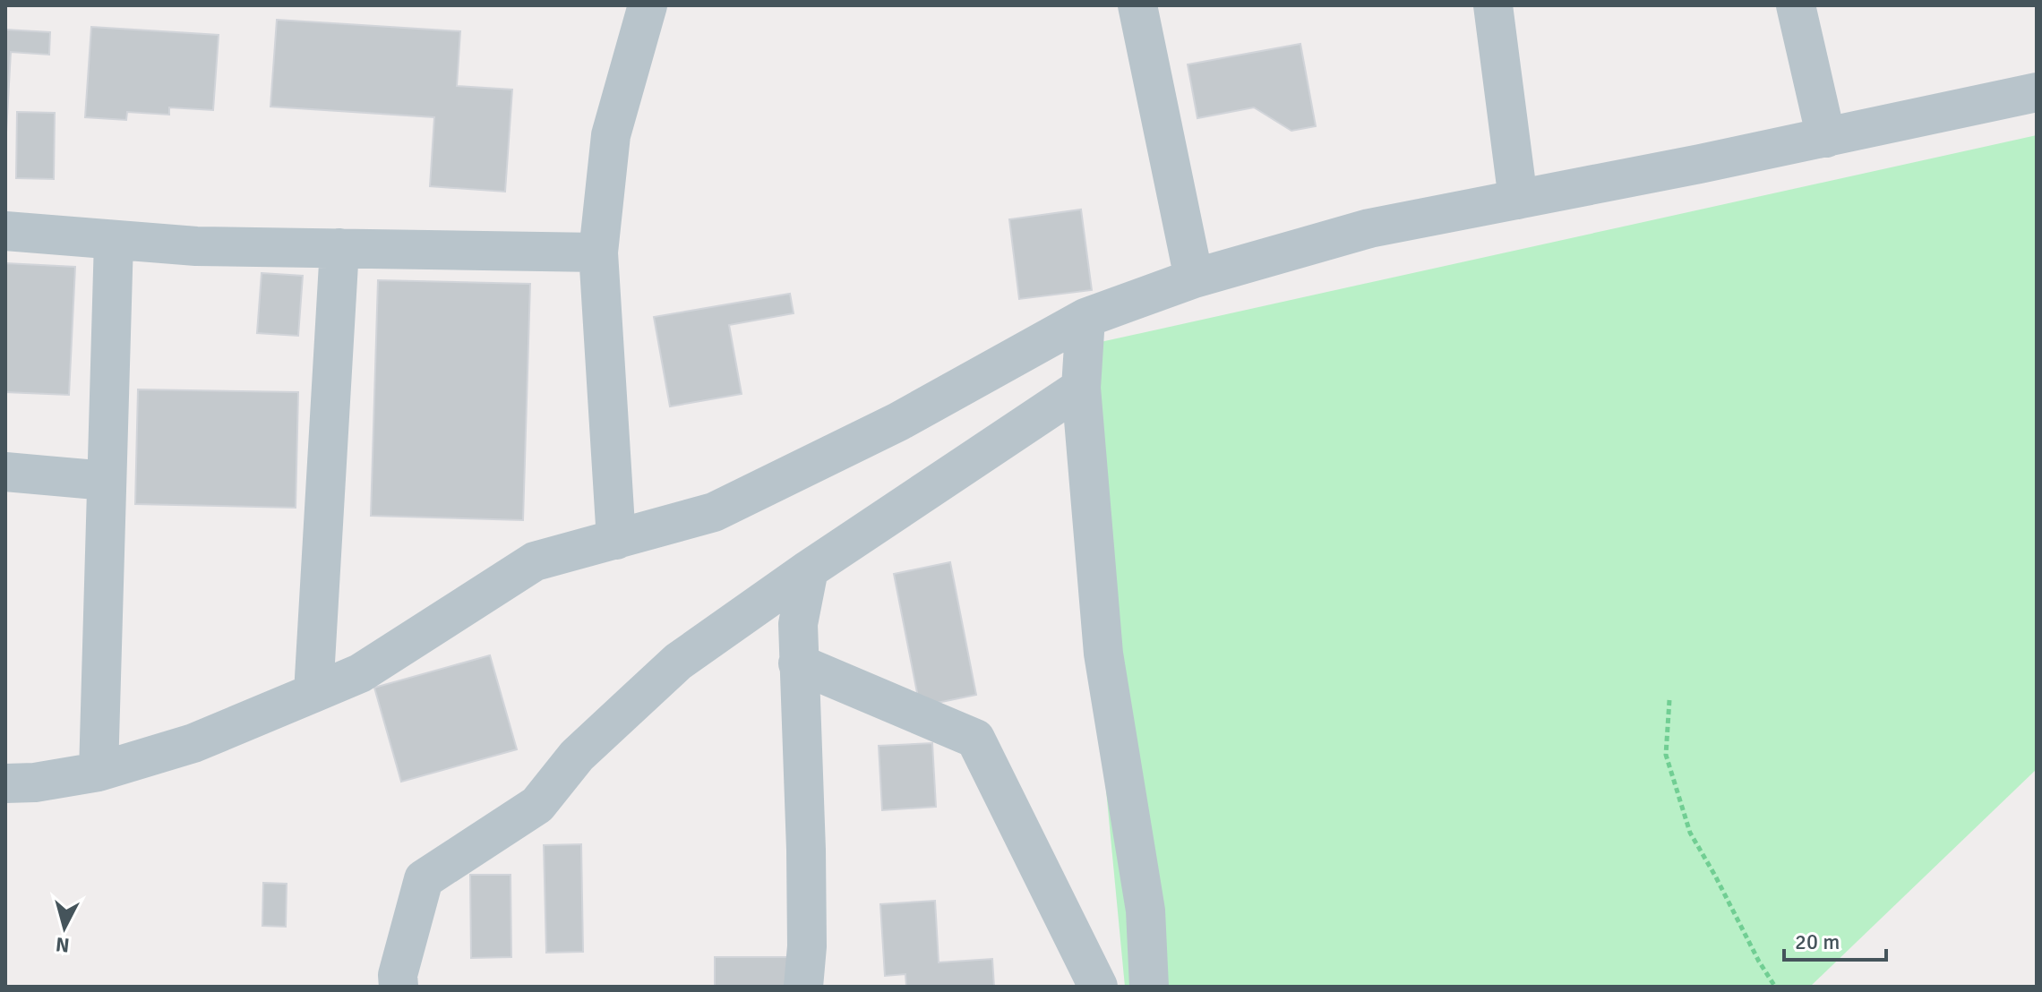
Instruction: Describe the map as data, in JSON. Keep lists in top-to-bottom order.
{
  "scale_bar": "20 m",
  "north": "bottom"
}
